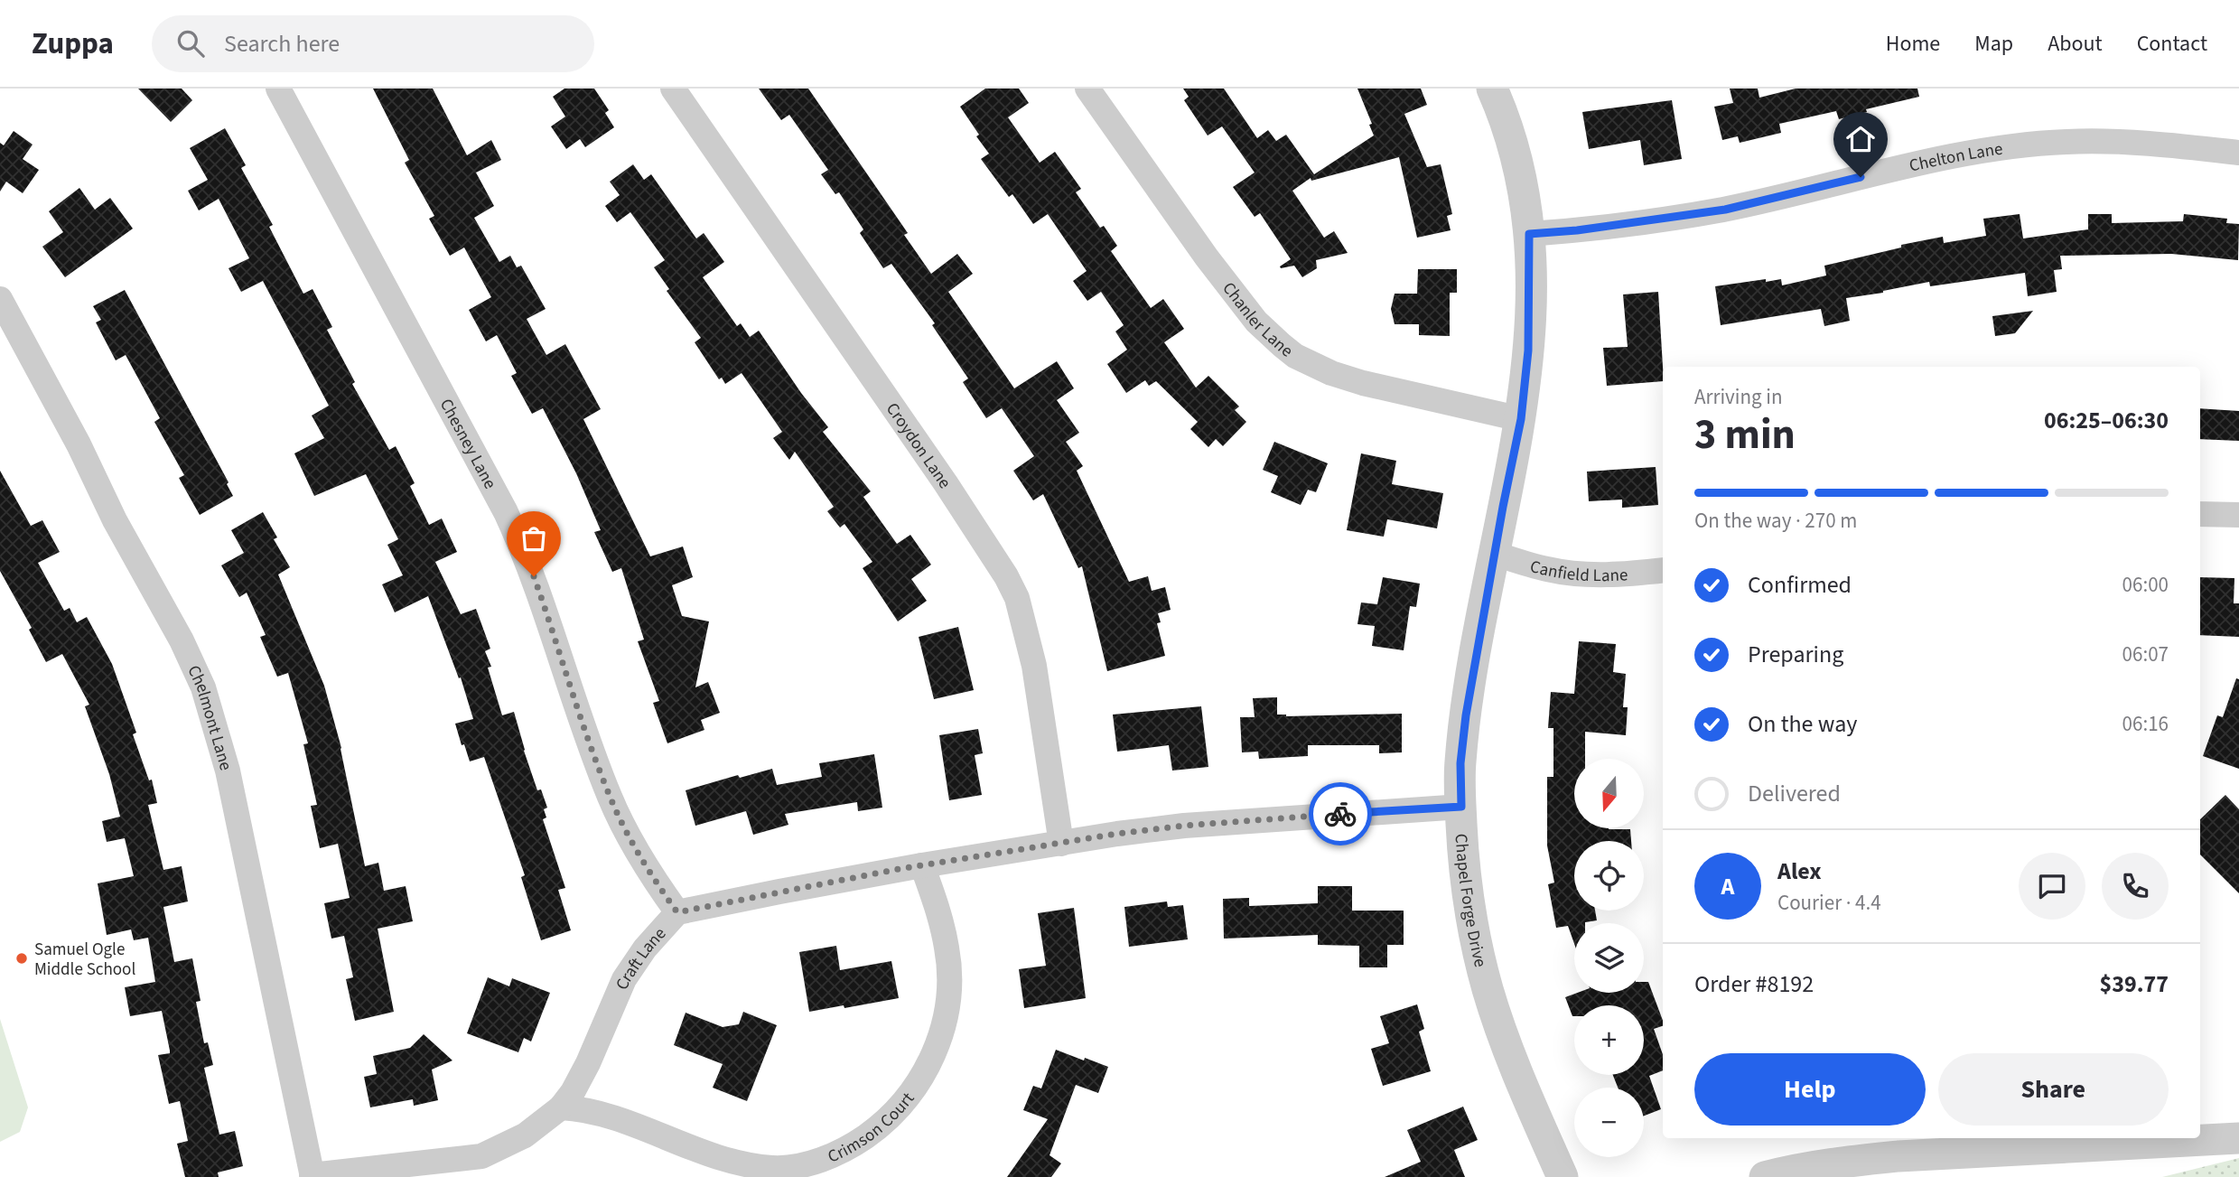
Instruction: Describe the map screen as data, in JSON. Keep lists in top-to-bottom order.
{
  "streets": {
    "street": [
      "Chelton Lane",
      "Chanler Lane",
      "Chesney Lane",
      "Croydon Lane",
      "Canfield Lane",
      "Chelmont Lane",
      "Chapel Forge Drive",
      "Craft Lane",
      "Crimson Court"
    ]
  },
  "crossings": [
    ["Chelton Lane", "Chapel Forge Drive"],
    ["Chanler Lane", "Chapel Forge Drive"],
    ["Chesney Lane", "Craft Lane"],
    ["Croydon Lane", "Craft Lane"],
    ["Canfield Lane", "Chapel Forge Drive"],
    ["Chelmont Lane", "Craft Lane"],
    ["Chapel Forge Drive", "Craft Lane"],
    ["Craft Lane", "Crimson Court"]
  ],
  "places": ["Samuel Ogle Middle School"],
  "north": "bottom",
  "page": {
    "header": "Zuppa",
    "search": "Search here",
    "nav": [
      "Home",
      "Map",
      "About",
      "Contact"
    ],
    "heading": ["3 min", "Arriving in", "06:25–06:30"],
    "panel": [
      "Alex",
      "Courier · 4.4",
      "Order #8192",
      "$39.77"
    ],
    "bar": "On the way · 270 m",
    "list": [
      ["Confirmed", "06:00"],
      ["Preparing", "06:07"],
      ["On the way", "06:16"],
      "Delivered"
    ],
    "map_buttons": ["+", "−"],
    "round": "A",
    "buttons": ["Help", "Share"]
  }
}
